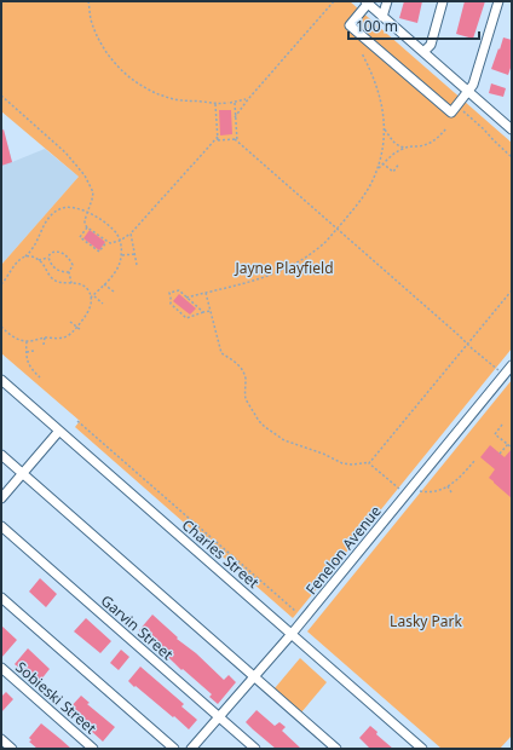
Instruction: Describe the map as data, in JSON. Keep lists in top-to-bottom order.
{
  "streets": {
    "street": [
      "Fenelon Avenue",
      "Charles Street",
      "Garvin Street",
      "Sobieski Street"
    ]
  },
  "crossings": [
    ["Fenelon Avenue", "Charles Street"],
    ["Fenelon Avenue", "Garvin Street"]
  ],
  "parks": ["Jayne Playfield", "Lasky Park"],
  "scale_bar": "100 m"
}
